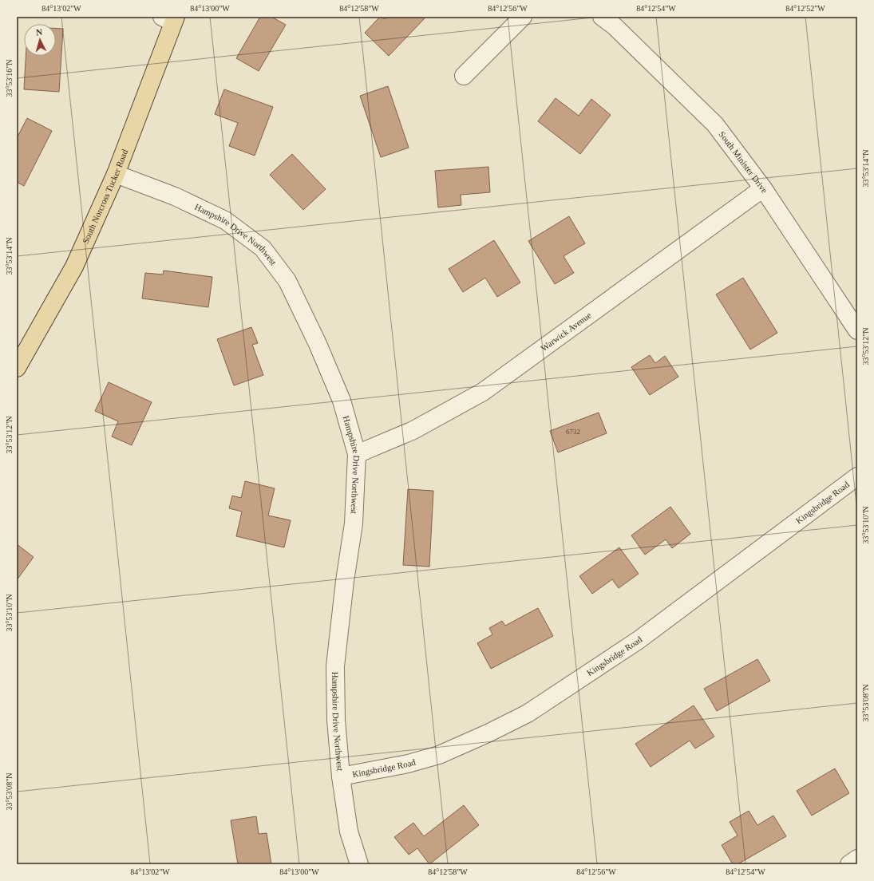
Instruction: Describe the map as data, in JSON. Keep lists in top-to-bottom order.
{
  "streets": {
    "main road": ["South Norcross Tucker Road"],
    "street": [
      "South Minister Drive",
      "Hampshire Drive Northwest",
      "Warwick Avenue",
      "Kingsbridge Road"
    ]
  },
  "crossings": [
    ["South Minister Drive", "Warwick Avenue"],
    ["South Norcross Tucker Road", "Hampshire Drive Northwest"],
    ["Hampshire Drive Northwest", "Warwick Avenue"],
    ["Hampshire Drive Northwest", "Kingsbridge Road"]
  ],
  "house_numbers": ["6732"],
  "north": "top",
  "coordinates": [
    "84°13'02\"W",
    "84°13'00\"W",
    "84°12'58\"W",
    "84°12'56\"W",
    "84°12'54\"W",
    "84°12'52\"W",
    "33°53'16\"N",
    "33°53'14\"N",
    "33°53'12\"N",
    "33°53'10\"N",
    "33°53'08\"N"
  ]
}
